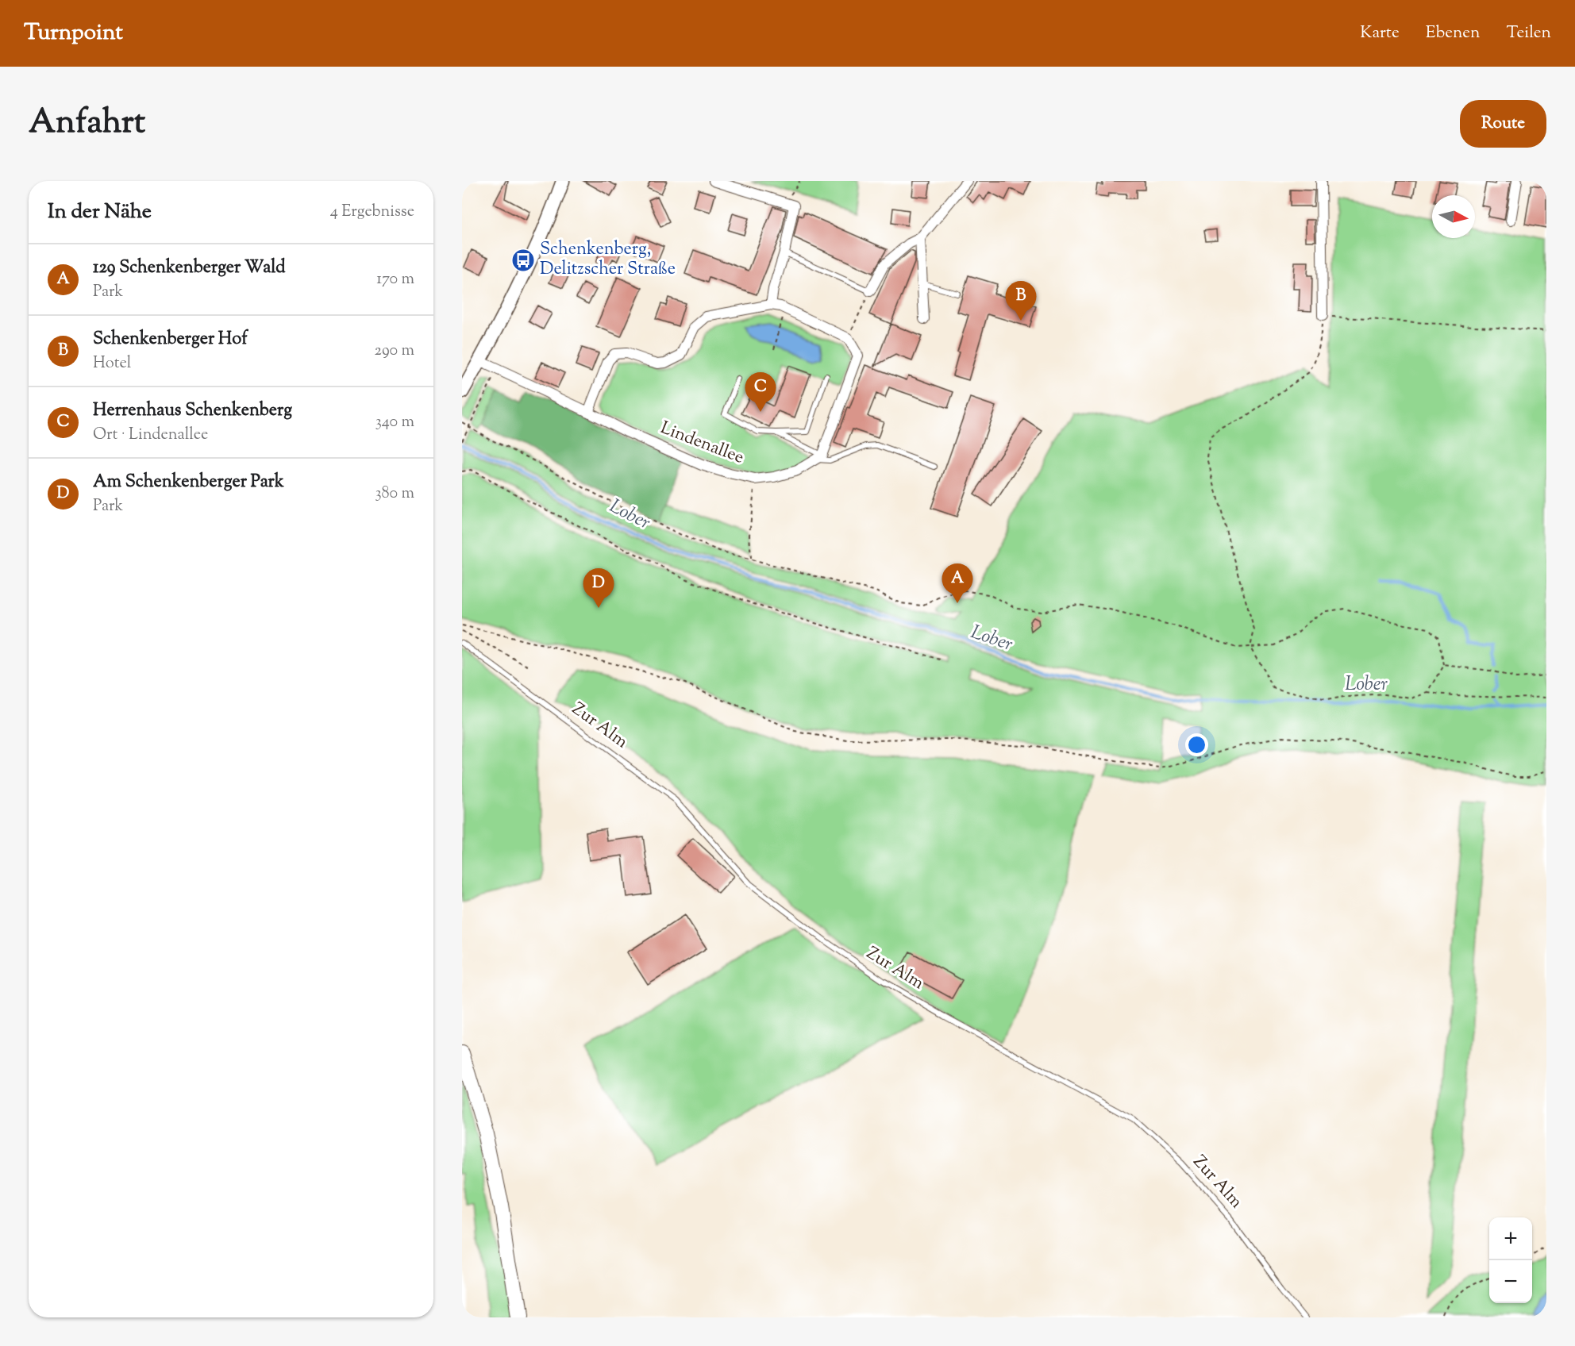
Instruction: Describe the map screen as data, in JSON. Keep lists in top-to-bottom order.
{
  "streets": {
    "street": ["Lindenallee"],
    "lane": ["Zur Alm"]
  },
  "water": ["Lober"],
  "places": {
    "bus stop": ["Schenkenberg, Delitzscher Straße"]
  },
  "north": "right",
  "page": {
    "header": "Turnpoint",
    "nav": ["Karte", "Ebenen", "Teilen"],
    "title": "Anfahrt",
    "buttons": "Route",
    "heading": ["In der Nähe", "4 Ergebnisse"],
    "list": [
      {
        "mark": "A",
        "name": "129 Schenkenberger Wald",
        "note": "Park",
        "value": "170 m"
      },
      {
        "mark": "B",
        "name": "Schenkenberger Hof",
        "note": "Hotel",
        "value": "290 m"
      },
      {
        "mark": "C",
        "name": "Herrenhaus Schenkenberg",
        "note": "Ort · Lindenallee",
        "value": "340 m"
      },
      {
        "mark": "D",
        "name": "Am Schenkenberger Park",
        "note": "Park",
        "value": "380 m"
      }
    ],
    "pins": [
      "B",
      "C",
      "A",
      "D"
    ],
    "map_buttons": ["+", "−"]
  }
}
